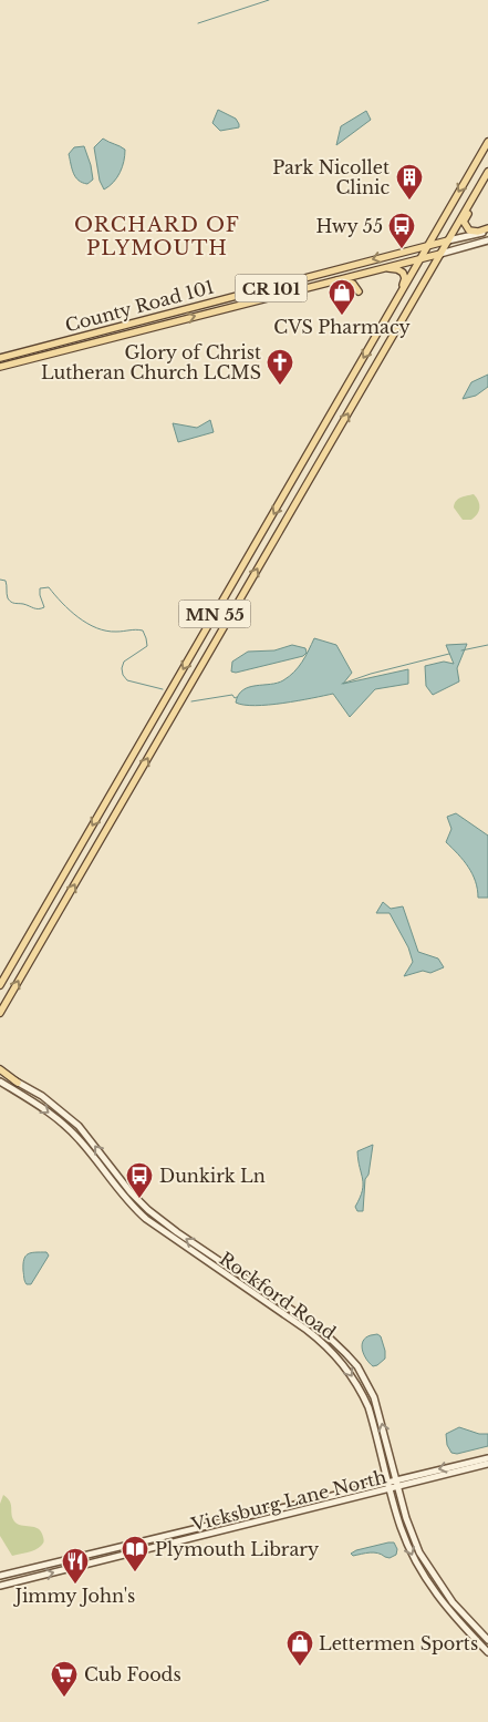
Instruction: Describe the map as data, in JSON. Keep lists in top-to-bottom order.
{
  "streets": {
    "main road": [
      "CR 101",
      "County Road 101",
      "MN 55",
      "Rockford Road",
      "Vicksburg Lane North"
    ]
  },
  "crossings": [
    ["County Road 101", "MN 55"],
    ["Rockford Road", "Vicksburg Lane North"]
  ],
  "districts": ["ORCHARD OF PLYMOUTH"],
  "places": {
    "building": ["Park Nicollet Clinic"],
    "bus stop": ["Hwy 55", "Dunkirk Ln"],
    "shop": ["CVS Pharmacy", "Lettermen Sports"],
    "church": ["Glory of Christ Lutheran Church LCMS"],
    "library": ["Plymouth Library"],
    "restaurant": ["Jimmy John's"],
    "supermarket": ["Cub Foods"]
  }
}
